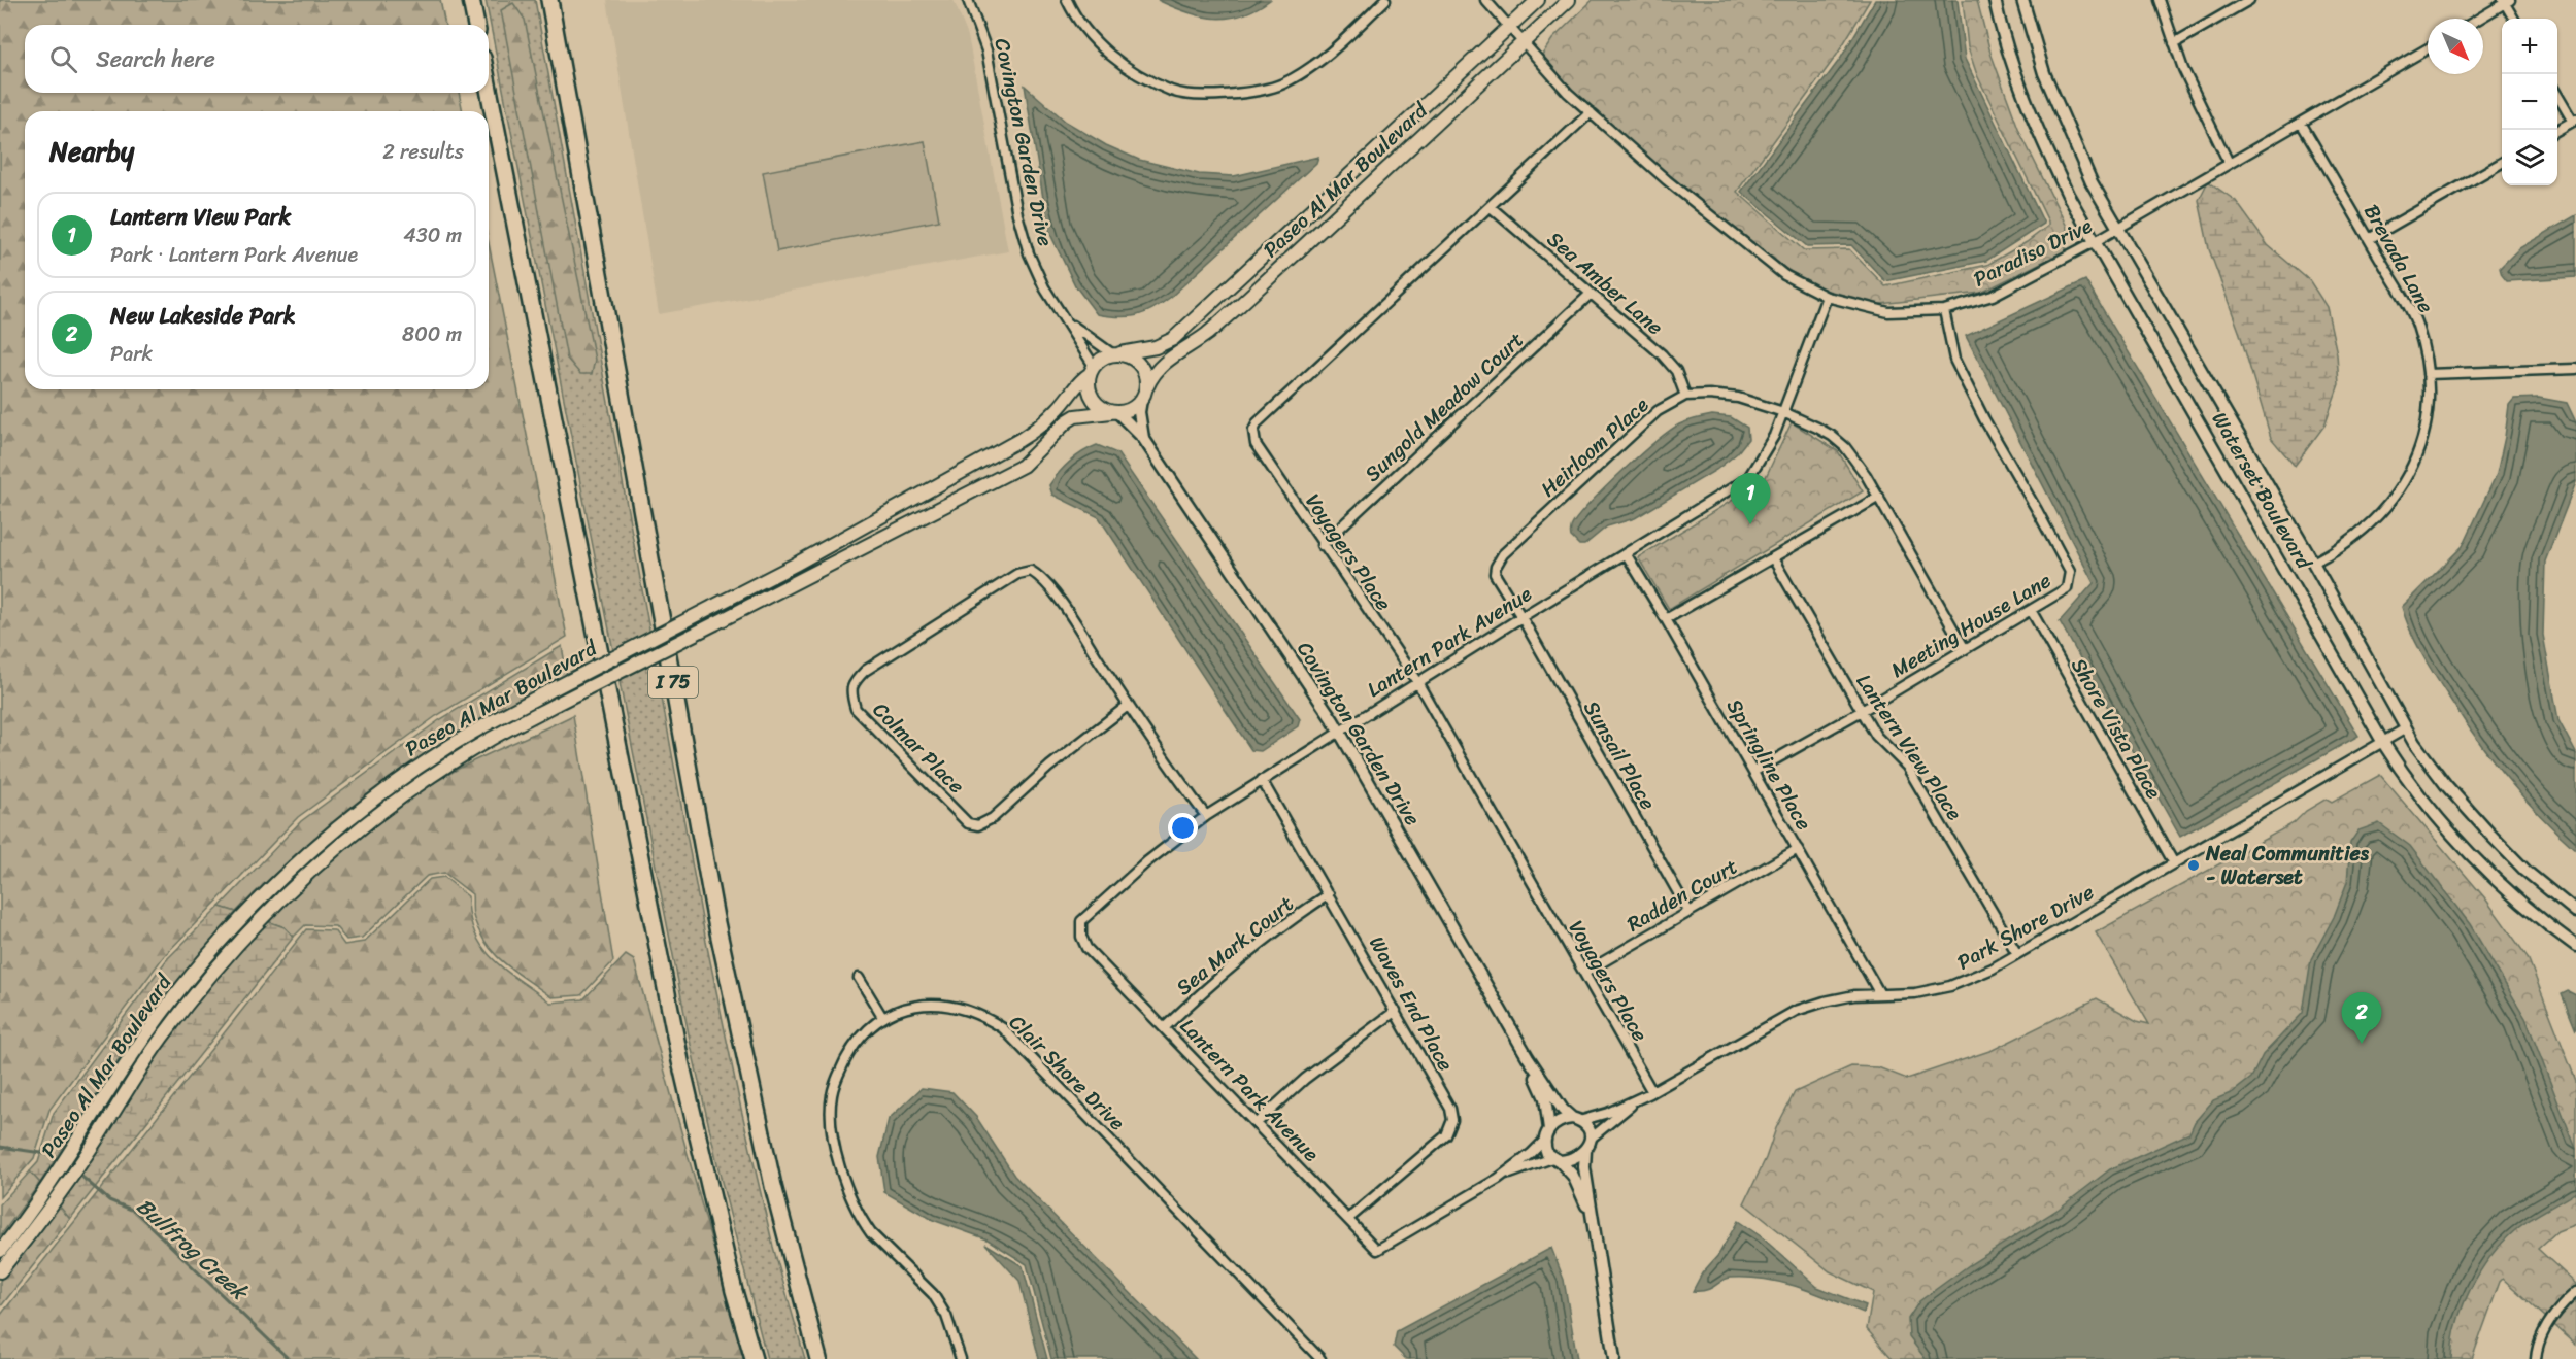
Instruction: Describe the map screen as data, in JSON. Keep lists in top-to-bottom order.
{
  "streets": {
    "highway": ["I 75"],
    "main road": ["Paseo Al Mar Boulevard"],
    "street": [
      "Covington Garden Drive",
      "Paradiso Drive",
      "Brevada Lane",
      "Sea Amber Lane",
      "Sungold Meadow Court",
      "Heirloom Place",
      "Waterset Boulevard",
      "Voyagers Place",
      "Meeting House Lane",
      "Lantern Park Avenue",
      "Shore Vista Place",
      "Lantern View Place",
      "Colmar Place",
      "Sunsail Place",
      "Springline Place",
      "Radden Court",
      "Park Shore Drive",
      "Sea Mark Court",
      "Waves End Place",
      "Clair Shore Drive"
    ]
  },
  "crossings": [
    ["Covington Garden Drive", "Paseo Al Mar Boulevard"],
    ["Covington Garden Drive", "Lantern Park Avenue"],
    ["Covington Garden Drive", "Park Shore Drive"],
    ["Paseo Al Mar Boulevard", "Paradiso Drive"],
    ["Paradiso Drive", "Brevada Lane"],
    ["Paradiso Drive", "Waterset Boulevard"],
    ["Paradiso Drive", "Voyagers Place"],
    ["Paradiso Drive", "Meeting House Lane"],
    ["Paradiso Drive", "Lantern Park Avenue"],
    ["Brevada Lane", "Waterset Boulevard"],
    ["Sea Amber Lane", "Sungold Meadow Court"],
    ["Sea Amber Lane", "Heirloom Place"],
    ["Sea Amber Lane", "Voyagers Place"],
    ["Sungold Meadow Court", "Voyagers Place"],
    ["Heirloom Place", "Meeting House Lane"],
    ["Heirloom Place", "Lantern Park Avenue"],
    ["Heirloom Place", "Sunsail Place"],
    ["Waterset Boulevard", "Park Shore Drive"],
    ["Voyagers Place", "Lantern Park Avenue"],
    ["Voyagers Place", "Radden Court"],
    ["Voyagers Place", "Park Shore Drive"],
    ["Meeting House Lane", "Shore Vista Place"],
    ["Meeting House Lane", "Lantern View Place"],
    ["Meeting House Lane", "Springline Place"],
    ["Lantern Park Avenue", "Colmar Place"],
    ["Lantern Park Avenue", "Sunsail Place"],
    ["Lantern Park Avenue", "Springline Place"],
    ["Lantern Park Avenue", "Sea Mark Court"],
    ["Lantern Park Avenue", "Waves End Place"],
    ["Shore Vista Place", "Park Shore Drive"],
    ["Lantern View Place", "Park Shore Drive"],
    ["Sunsail Place", "Radden Court"],
    ["Springline Place", "Radden Court"],
    ["Springline Place", "Park Shore Drive"],
    ["Sea Mark Court", "Waves End Place"]
  ],
  "water": ["Bullfrog Creek"],
  "places": ["Neal Communities - Waterset"],
  "north": "bottom right",
  "page": {
    "map_buttons": ["+", "−"],
    "search": "Search here",
    "heading": ["Nearby", "2 results"],
    "list": [
      {
        "mark": "1",
        "name": "Lantern View Park",
        "note": "Park · Lantern Park Avenue",
        "value": "430 m"
      },
      {
        "mark": "2",
        "name": "New Lakeside Park",
        "note": "Park",
        "value": "800 m"
      }
    ],
    "pins": ["1", "2"]
  }
}
